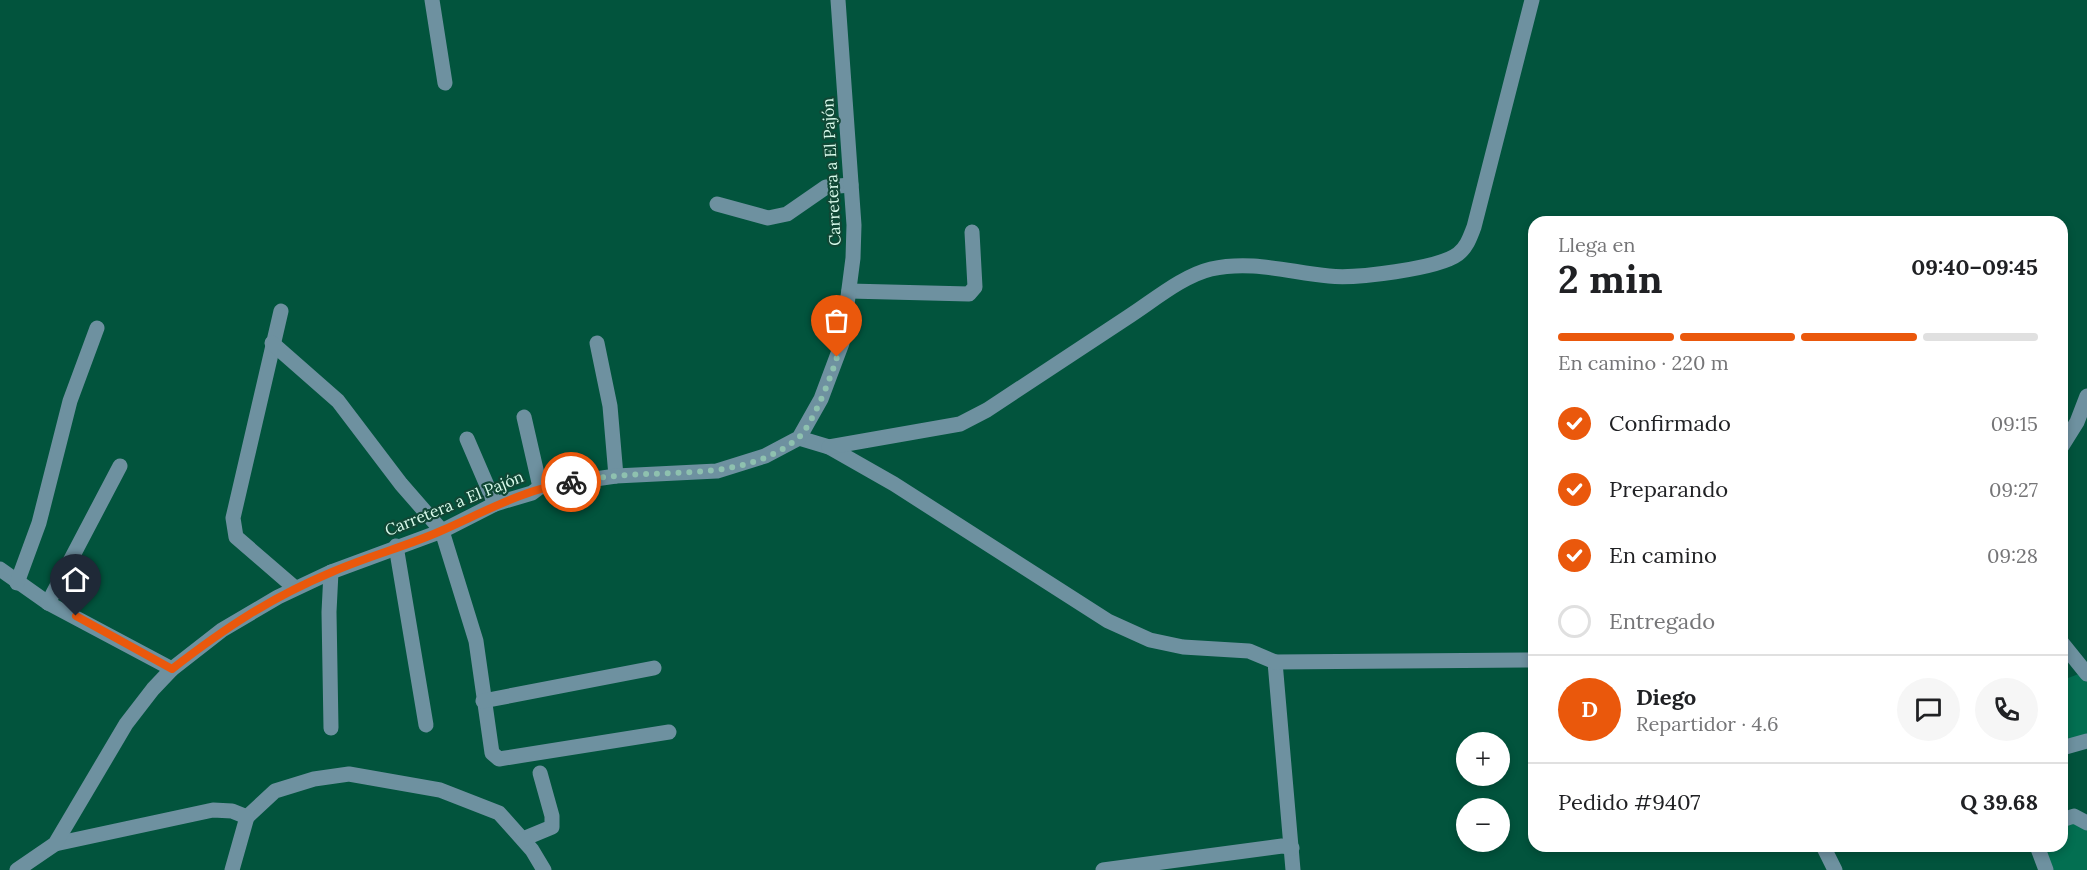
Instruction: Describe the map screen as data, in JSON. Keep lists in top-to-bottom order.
{
  "streets": {
    "street": ["Carretera a El Pajón"]
  },
  "page": {
    "heading": ["2 min", "Llega en", "09:40–09:45"],
    "panel": [
      "Diego",
      "Repartidor · 4.6",
      "Pedido #9407",
      "Q 39.68"
    ],
    "bar": "En camino · 220 m",
    "list": [
      ["Confirmado", "09:15"],
      ["Preparando", "09:27"],
      ["En camino", "09:28"],
      "Entregado"
    ],
    "round": "D",
    "map_buttons": ["+", "−"]
  }
}
